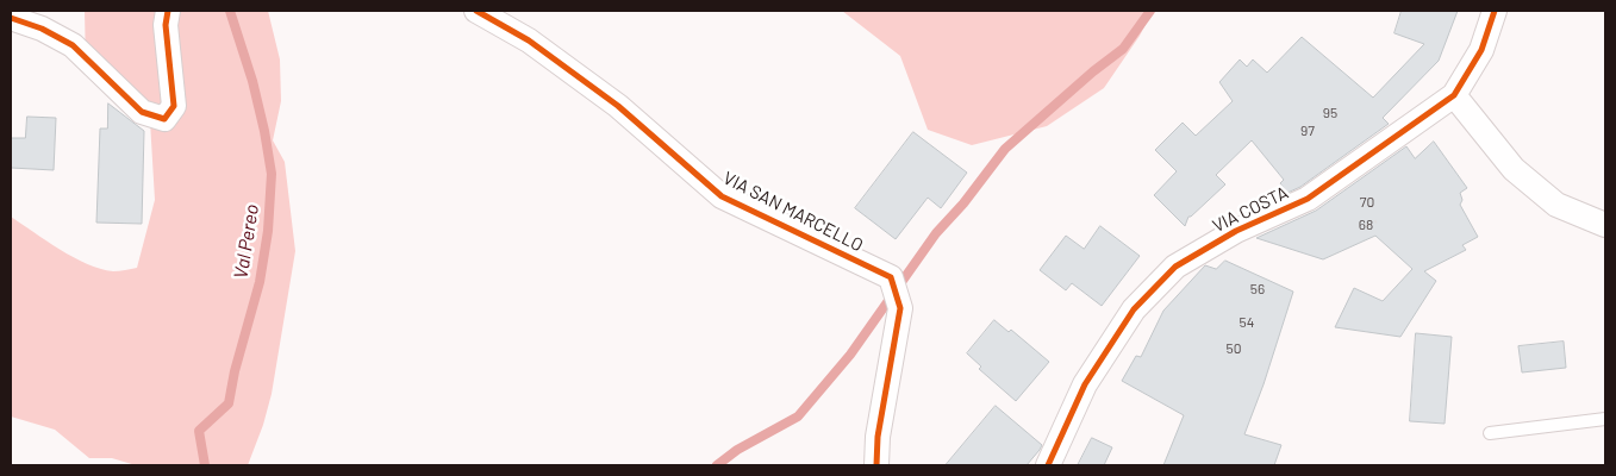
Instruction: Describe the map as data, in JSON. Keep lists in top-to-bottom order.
{
  "streets": {
    "street": ["VIA COSTA", "VIA SAN MARCELLO"]
  },
  "water": ["Val Pereo"],
  "house_numbers": [
    "95",
    "97",
    "70",
    "68",
    "56",
    "54",
    "50"
  ]
}
